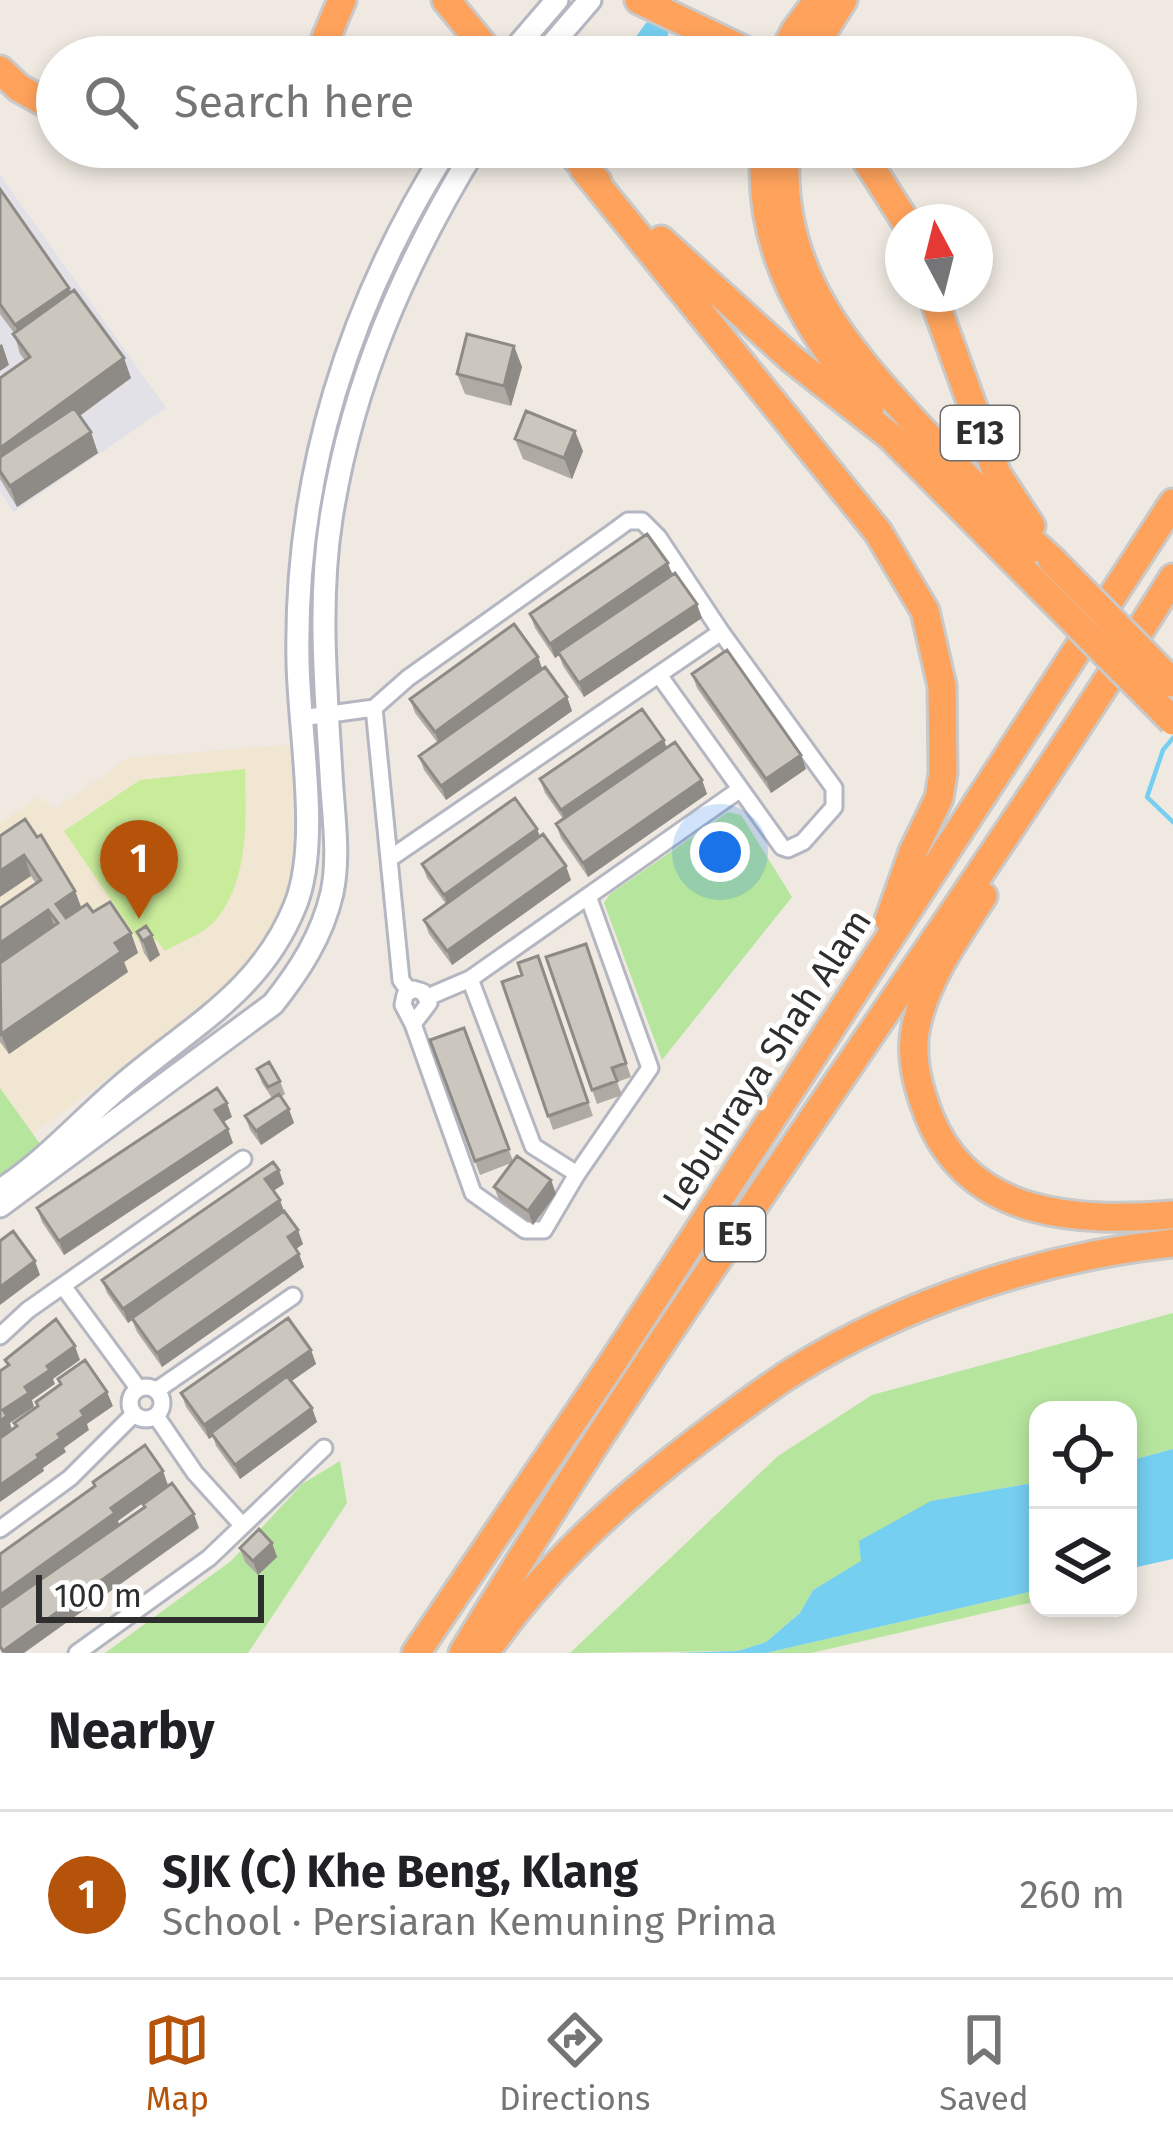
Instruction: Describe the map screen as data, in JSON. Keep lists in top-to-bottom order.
{
  "streets": {
    "highway": ["E13", "Lebuhraya Shah Alam", "E5"]
  },
  "scale_bar": "100 m",
  "north": "top",
  "page": {
    "search": "Search here",
    "pins": "1",
    "scale": "100 m",
    "heading": "Nearby",
    "list": [
      {
        "mark": "1",
        "name": "SJK (C) Khe Beng, Klang",
        "note": "School · Persiaran Kemuning Prima",
        "value": "260 m"
      }
    ],
    "nav": ["Map", "Directions", "Saved"]
  }
}
